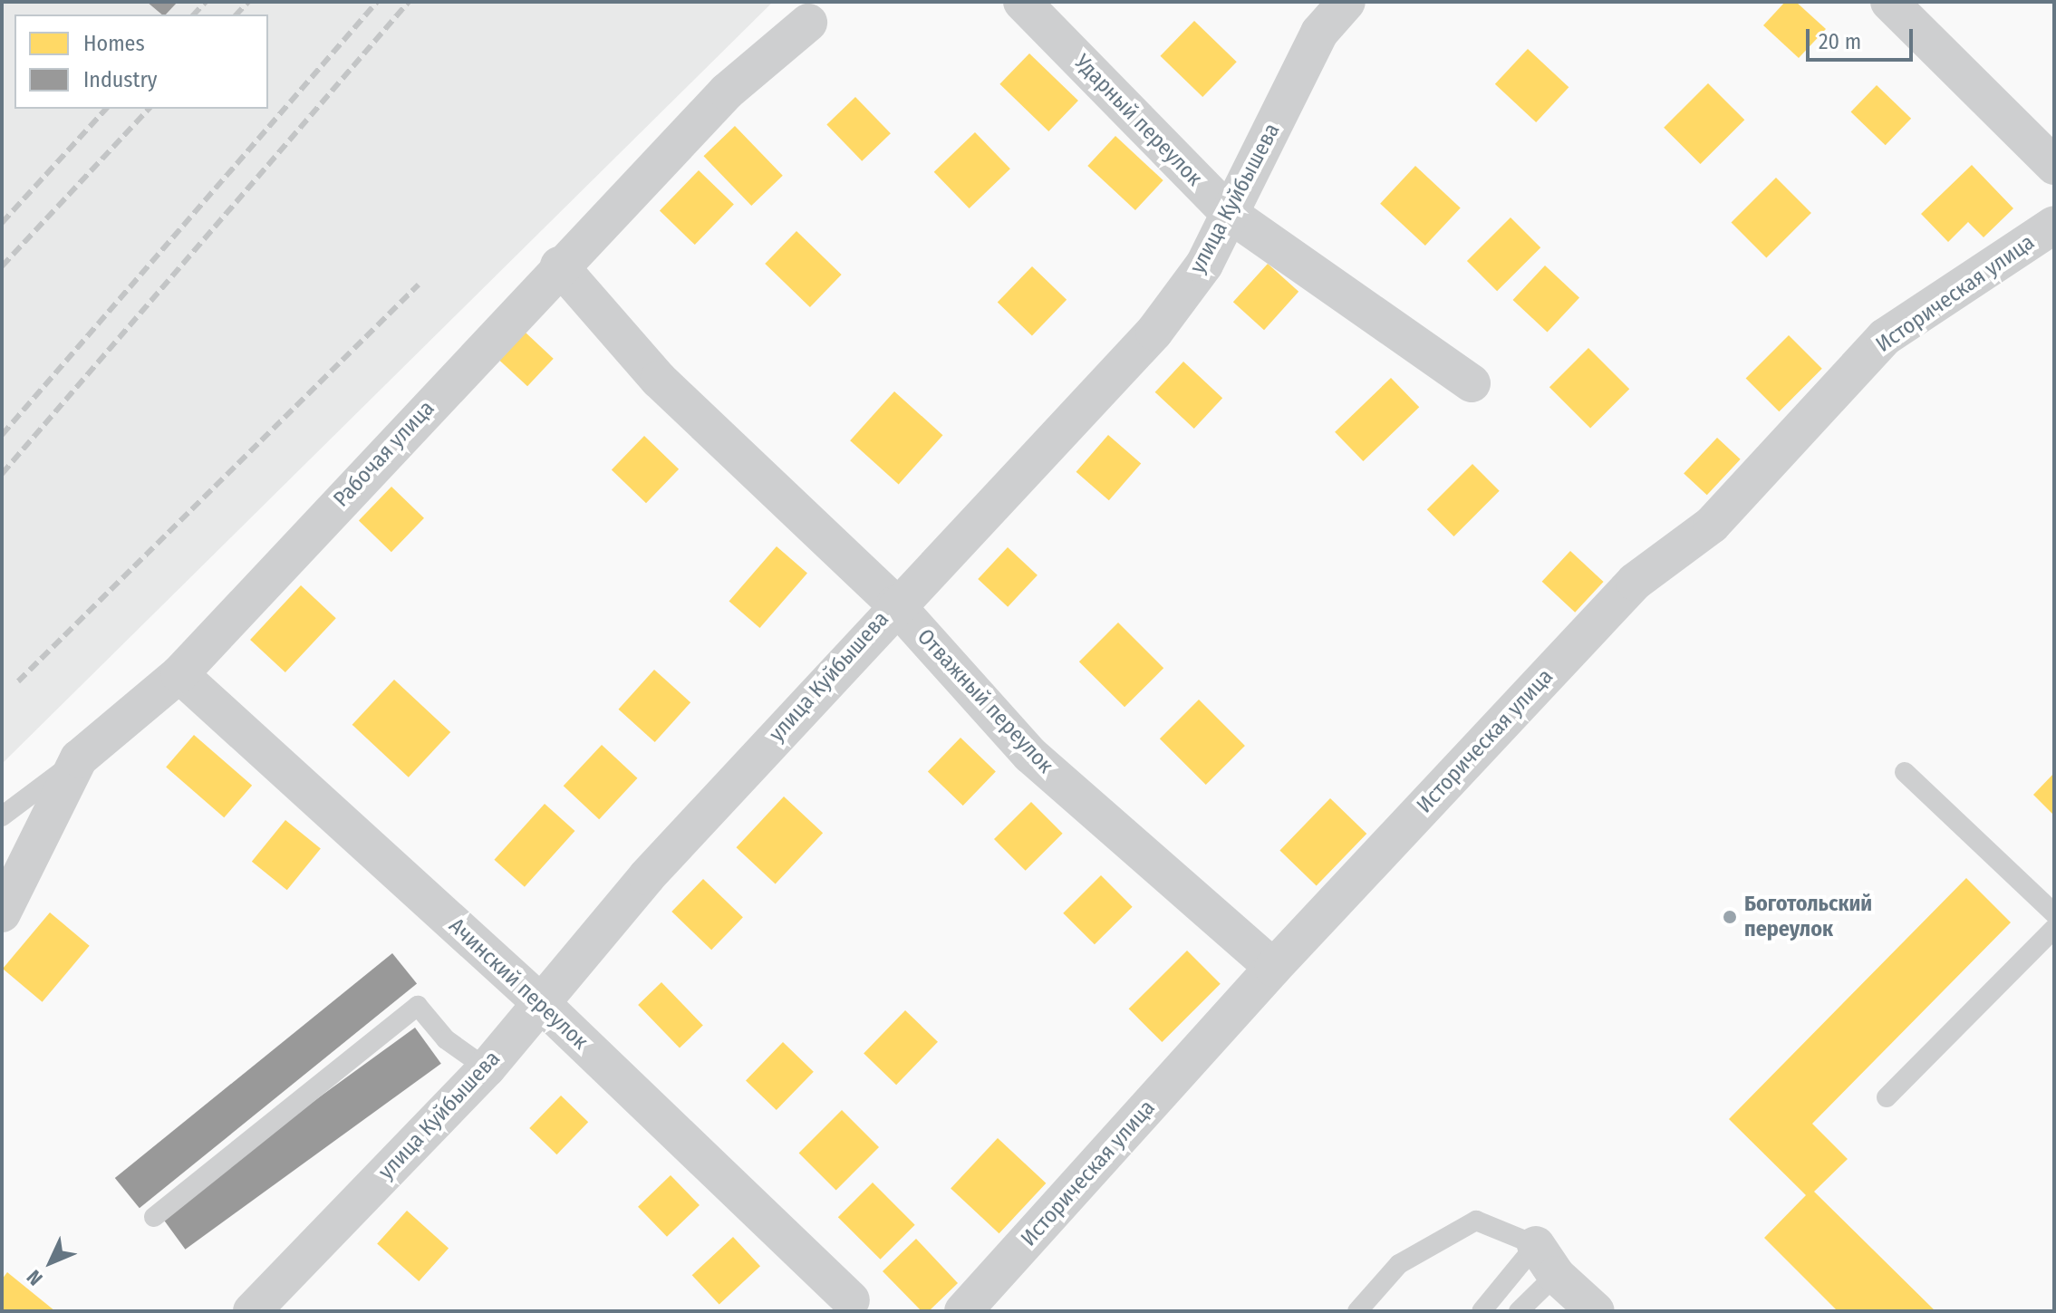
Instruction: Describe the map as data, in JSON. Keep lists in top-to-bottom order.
{
  "streets": {
    "street": [
      "Ударный переулок",
      "улица Куйбышева",
      "Историческая улица",
      "Рабочая улица",
      "Отважный переулок",
      "Ачинский переулок"
    ]
  },
  "crossings": [
    ["Ударный переулок", "улица Куйбышева"],
    ["улица Куйбышева", "Отважный переулок"],
    ["улица Куйбышева", "Ачинский переулок"],
    ["Историческая улица", "Отважный переулок"],
    ["Рабочая улица", "Отважный переулок"],
    ["Рабочая улица", "Ачинский переулок"]
  ],
  "places": ["Боготольский переулок"],
  "legend": ["Homes", "Industry"],
  "scale_bar": "20 m",
  "north": "bottom left"
}
